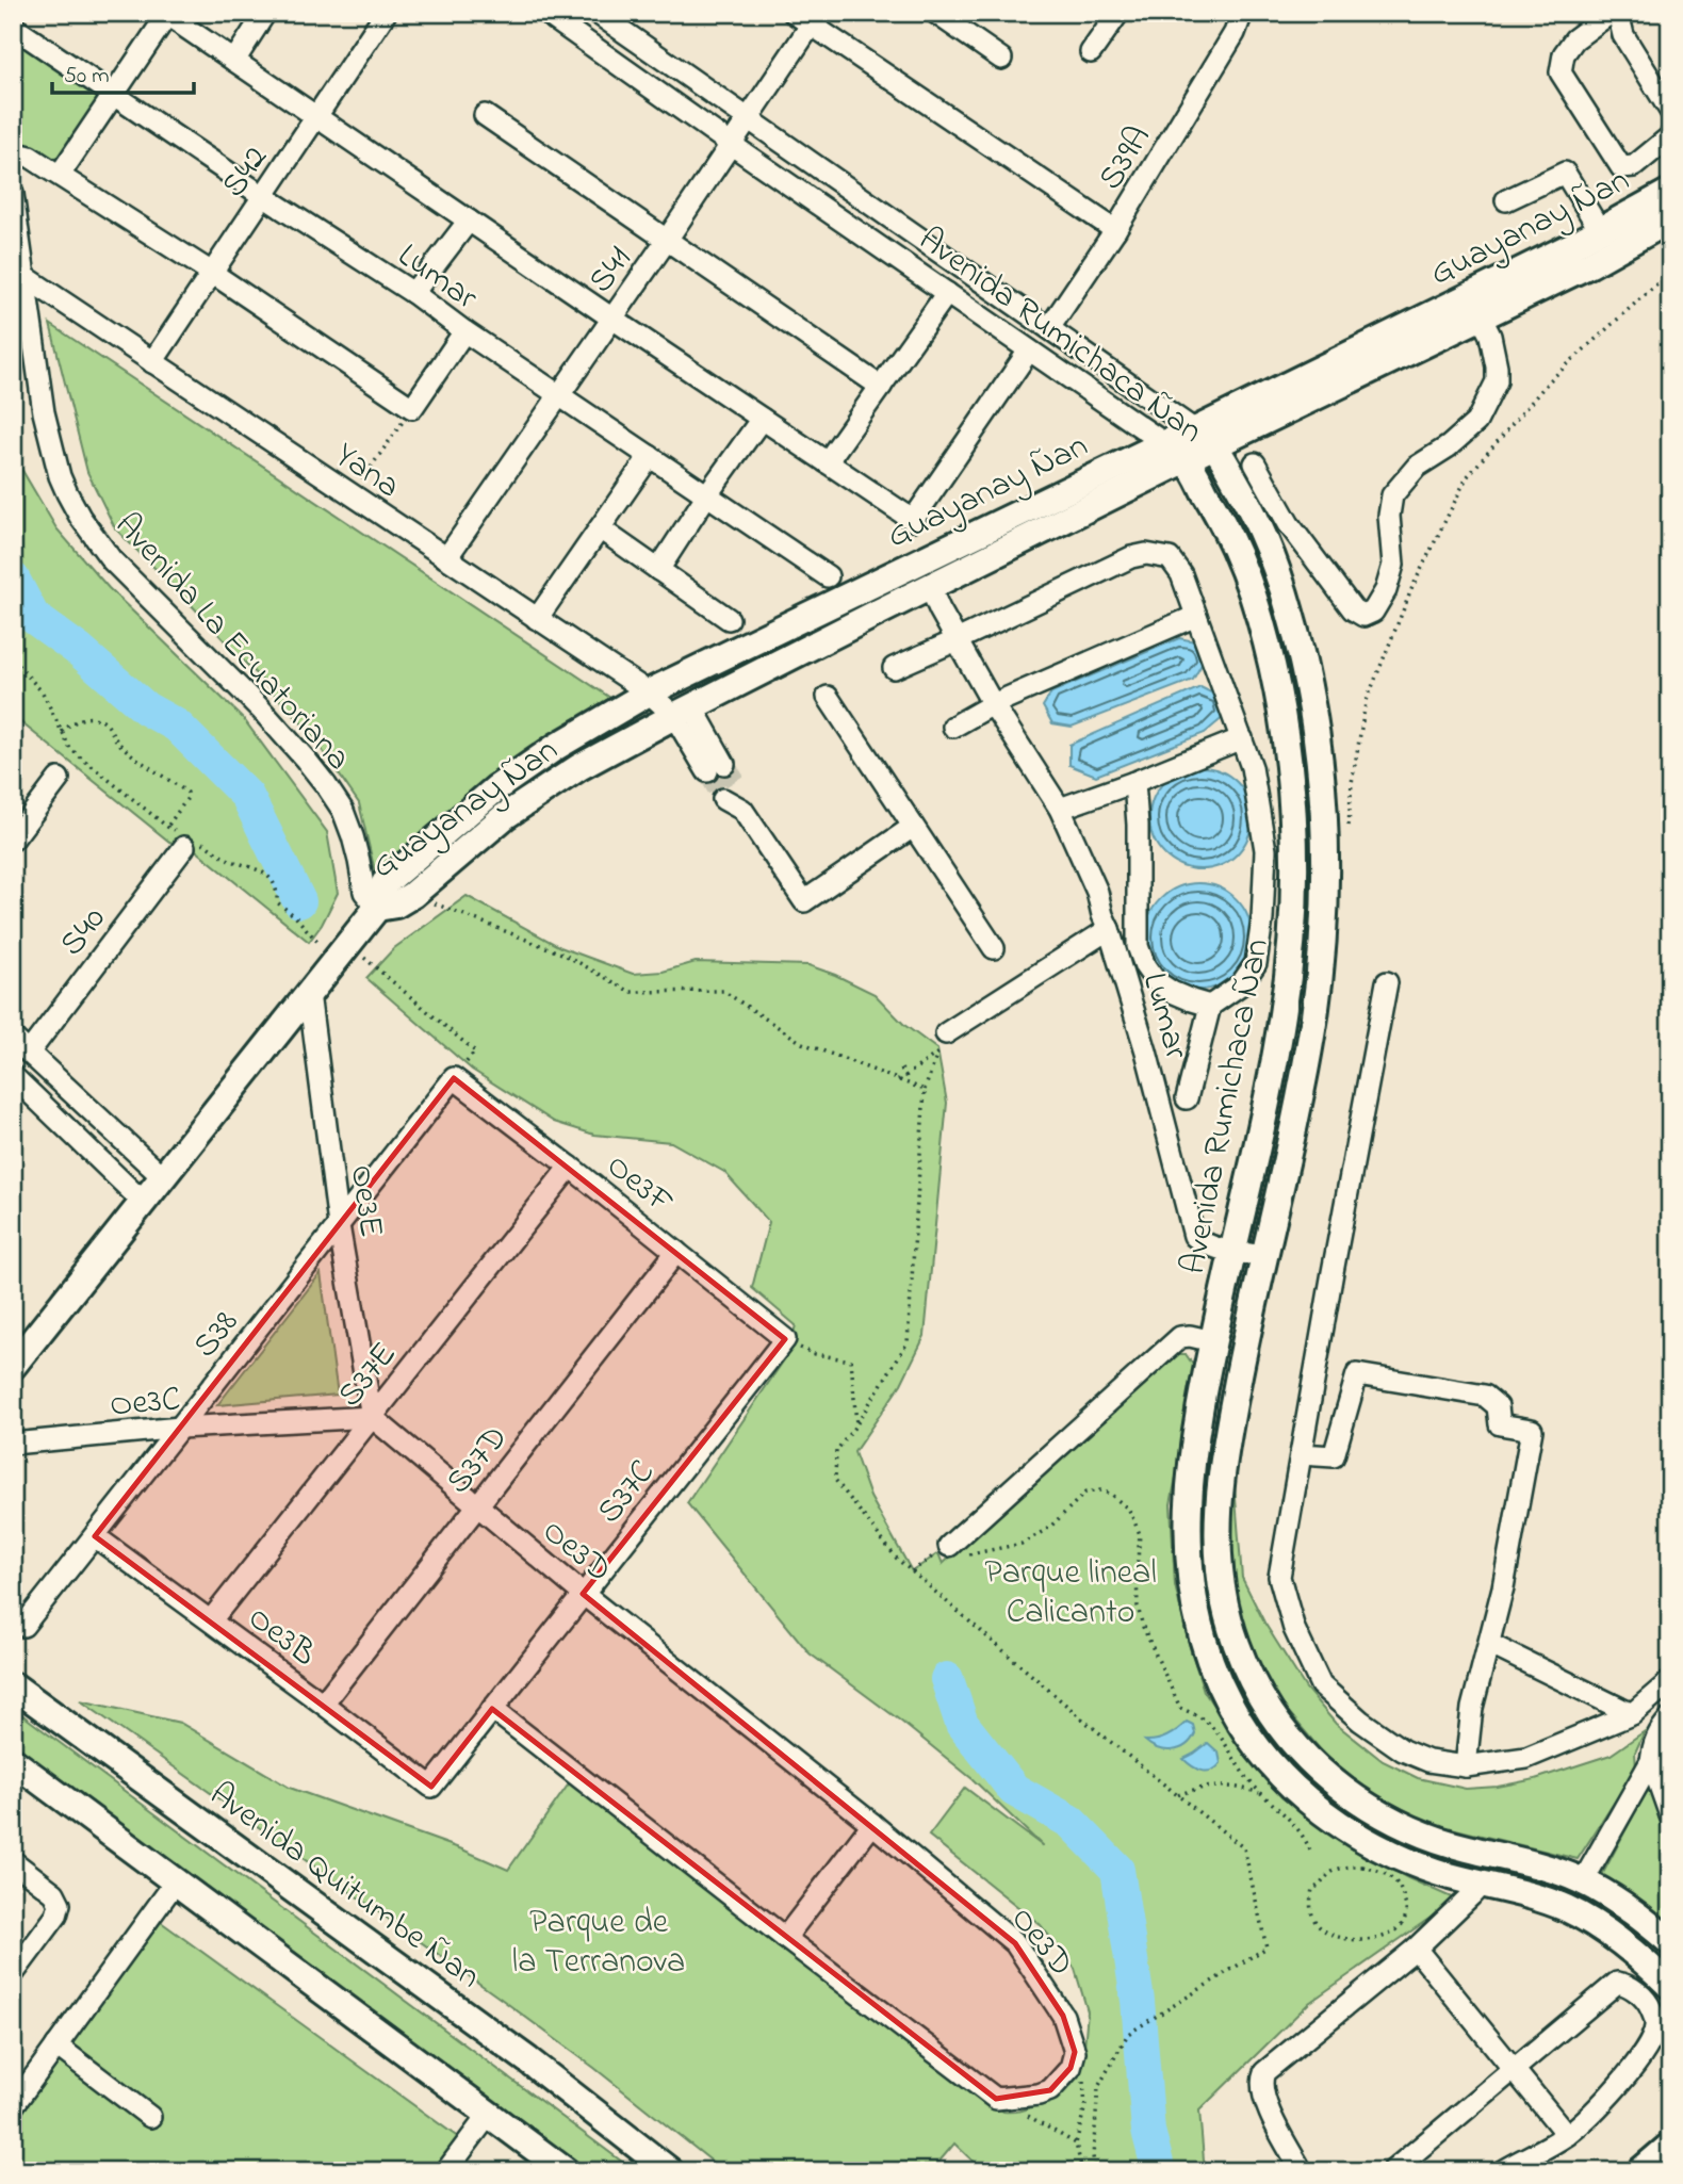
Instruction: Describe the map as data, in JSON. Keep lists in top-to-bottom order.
{
  "streets": {
    "main road": ["Guayanay Ñan", "Avenida Rumichaca Ñan", "Avenida Quitumbe Ñan"],
    "street": [
      "S39A",
      "S42",
      "S41",
      "Lumar",
      "Yana",
      "Avenida La Ecuatoriana",
      "S40",
      "Oe3F",
      "Oe3E",
      "S38",
      "S37E",
      "Oe3C",
      "S37D",
      "S37C",
      "Oe3D",
      "Oe3B"
    ]
  },
  "crossings": [
    ["S39A", "Avenida Rumichaca Ñan"],
    ["S42", "Lumar"],
    ["S42", "Yana"],
    ["Guayanay Ñan", "Avenida Rumichaca Ñan"],
    ["Guayanay Ñan", "Yana"],
    ["Guayanay Ñan", "Avenida La Ecuatoriana"],
    ["Guayanay Ñan", "Oe3E"],
    ["S41", "Lumar"],
    ["S41", "Avenida Rumichaca Ñan"],
    ["S41", "Yana"],
    ["Lumar", "Avenida Rumichaca Ñan"],
    ["Yana", "Avenida La Ecuatoriana"],
    ["Oe3F", "S38"],
    ["Oe3F", "S37E"],
    ["Oe3F", "S37D"],
    ["Oe3F", "S37C"],
    ["Oe3E", "S38"],
    ["Oe3E", "S37E"],
    ["Oe3E", "Oe3C"],
    ["Oe3E", "Oe3D"],
    ["S38", "Oe3C"],
    ["S38", "Oe3B"],
    ["S37E", "Oe3C"],
    ["S37E", "Oe3D"],
    ["S37E", "Oe3B"],
    ["Oe3C", "Oe3D"],
    ["S37D", "Oe3D"],
    ["S37D", "Oe3B"],
    ["S37C", "Oe3D"],
    ["S37C", "Oe3B"]
  ],
  "parks": ["Parque lineal Calicanto", "Parque de la Terranova"],
  "scale_bar": "50 m"
}
